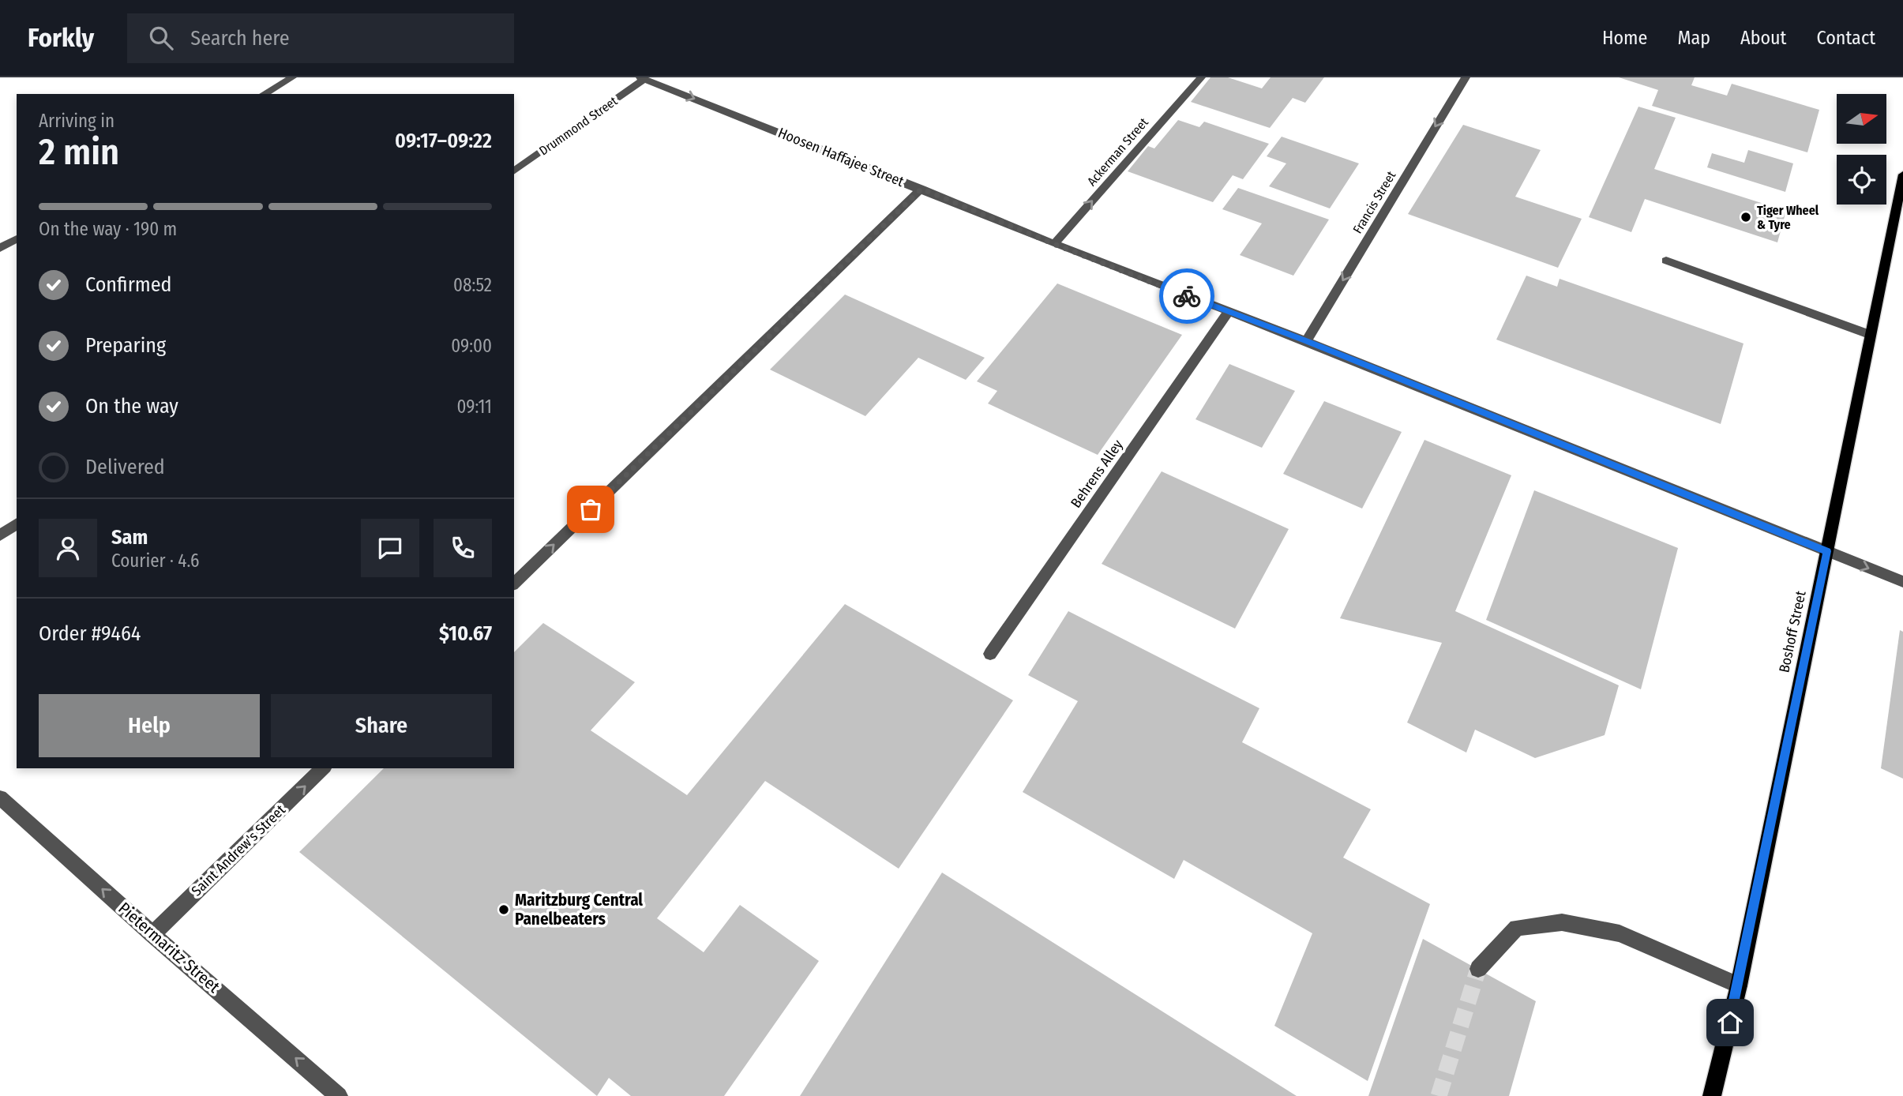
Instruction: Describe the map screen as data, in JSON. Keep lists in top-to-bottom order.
{
  "streets": {
    "main road": ["Boshoff Street"],
    "street": [
      "Drummond Street",
      "Ackerman Street",
      "Hoosen Haffajee Street",
      "Francis Street",
      "Behrens Alley",
      "Saint Andrew's Street",
      "Pietermaritz Street"
    ]
  },
  "crossings": [
    ["Drummond Street", "Hoosen Haffajee Street"],
    ["Ackerman Street", "Hoosen Haffajee Street"],
    ["Hoosen Haffajee Street", "Francis Street"],
    ["Hoosen Haffajee Street", "Behrens Alley"],
    ["Hoosen Haffajee Street", "Boshoff Street"],
    ["Saint Andrew's Street", "Pietermaritz Street"]
  ],
  "one_way": [
    "Ackerman Street",
    "Francis Street",
    "Saint Andrew's Street",
    "Pietermaritz Street"
  ],
  "places": ["Tiger Wheel & Tyre", "Maritzburg Central Panelbeaters"],
  "north": "right",
  "page": {
    "header": "Forkly",
    "search": "Search here",
    "nav": [
      "Home",
      "Map",
      "About",
      "Contact"
    ],
    "heading": ["2 min", "Arriving in", "09:17–09:22"],
    "panel": [
      "Sam",
      "Courier · 4.6",
      "Order #9464",
      "$10.67"
    ],
    "bar": "On the way · 190 m",
    "list": [
      ["Confirmed", "08:52"],
      ["Preparing", "09:00"],
      ["On the way", "09:11"],
      "Delivered"
    ],
    "buttons": ["Help", "Share"]
  }
}
